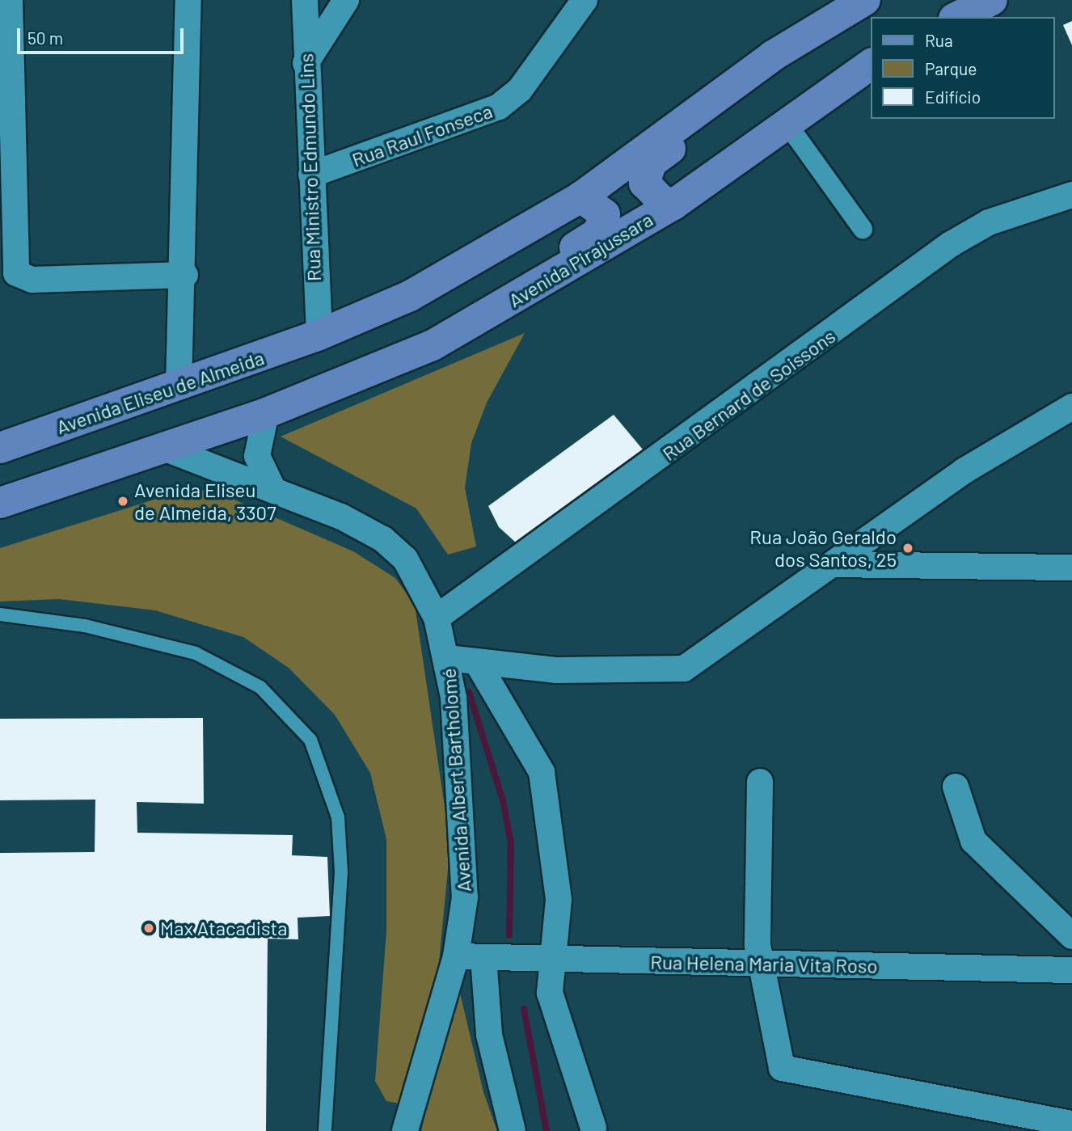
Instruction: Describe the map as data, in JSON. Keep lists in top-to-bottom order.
{
  "streets": {
    "main road": ["Avenida Pirajussara", "Avenida Eliseu de Almeida"],
    "street": [
      "Rua Raul Fonseca",
      "Rua Ministro Edmundo Lins",
      "Rua Bernard de Soissons",
      "Avenida Albert Bartholomé",
      "Rua Helena Maria Vita Roso"
    ]
  },
  "crossings": [
    ["Rua Raul Fonseca", "Rua Ministro Edmundo Lins"],
    ["Rua Ministro Edmundo Lins", "Avenida Eliseu de Almeida"],
    ["Rua Bernard de Soissons", "Avenida Albert Bartholomé"],
    ["Avenida Albert Bartholomé", "Rua Helena Maria Vita Roso"]
  ],
  "places": ["Avenida Eliseu de Almeida, 3307", "Rua João Geraldo dos Santos, 25", "Max Atacadista"],
  "legend": ["Rua", "Parque", "Edifício"],
  "scale_bar": "50 m"
}
